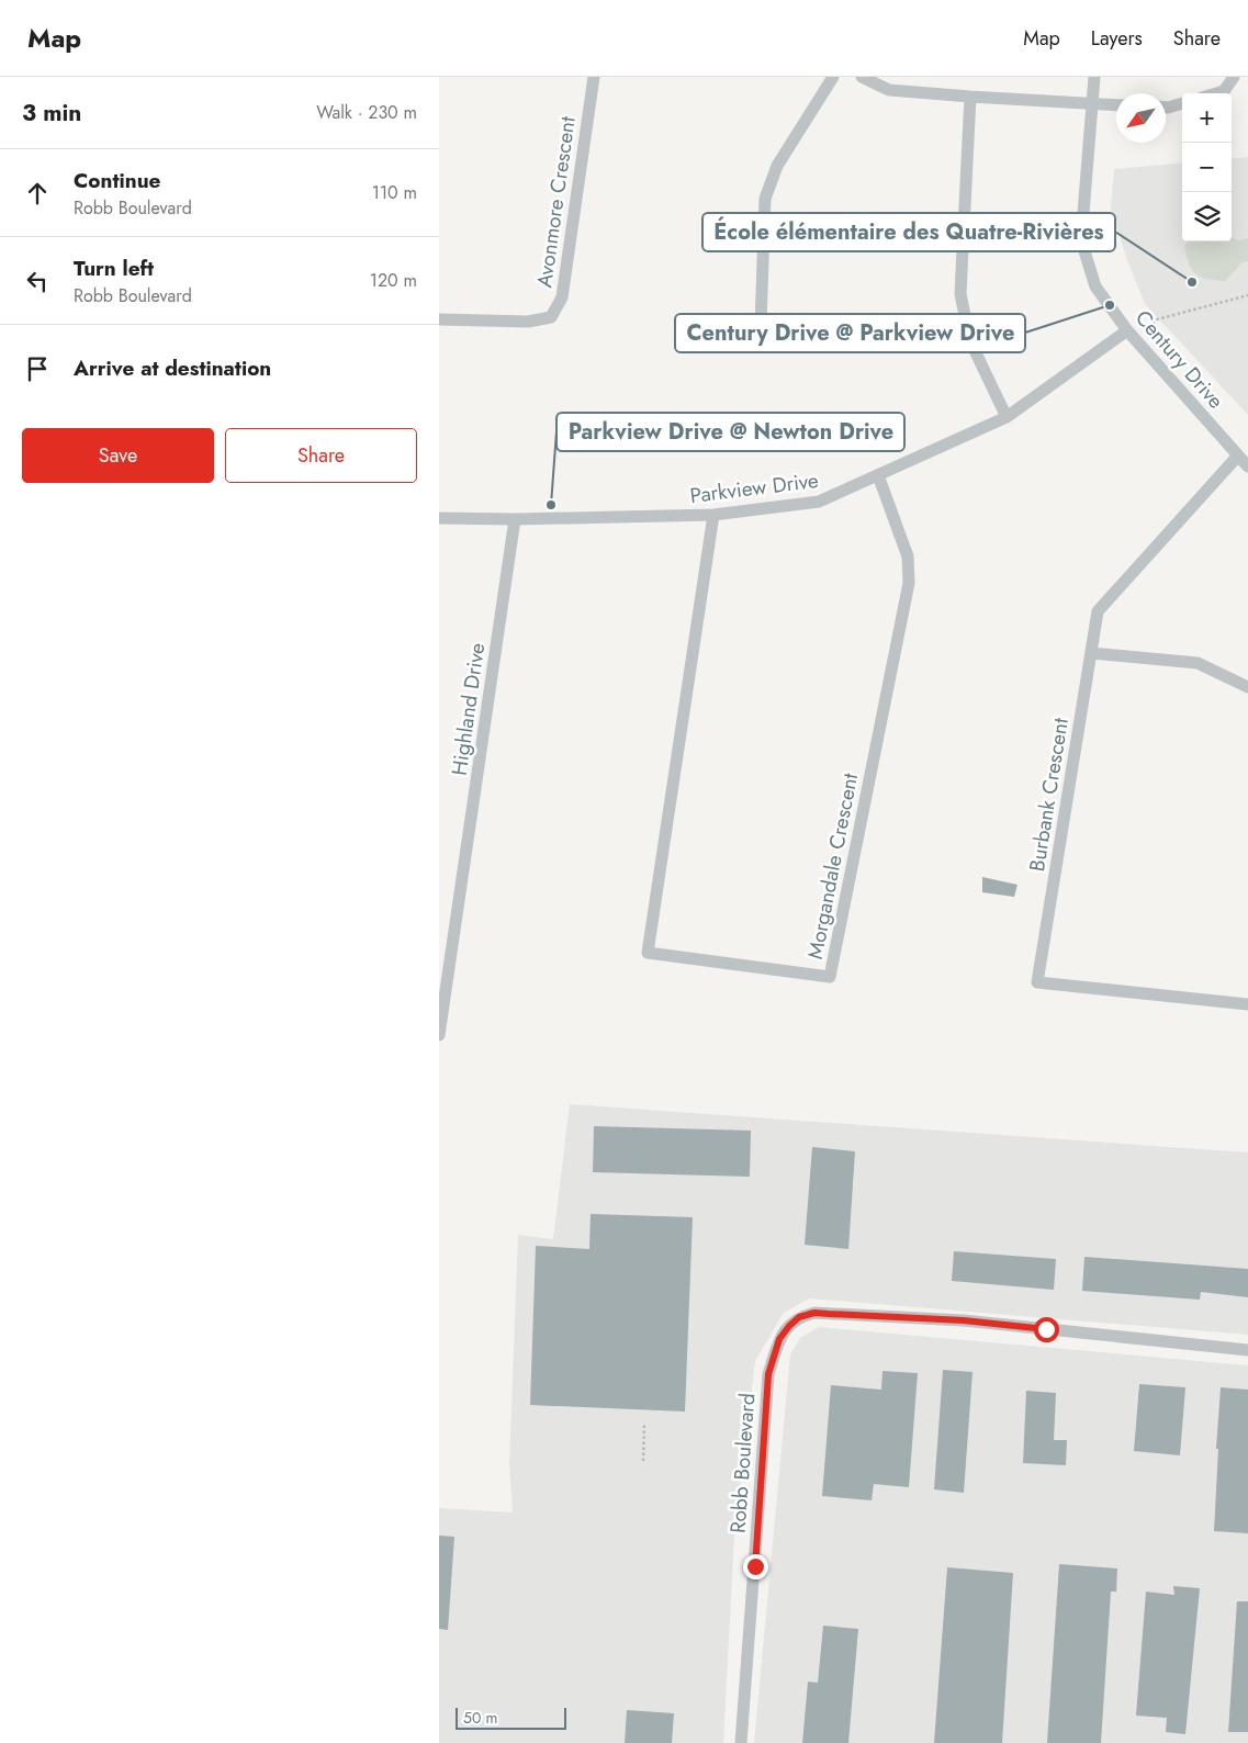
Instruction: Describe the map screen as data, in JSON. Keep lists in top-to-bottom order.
{
  "streets": {
    "street": [
      "Avonmore Crescent",
      "Century Drive",
      "Parkview Drive",
      "Highland Drive",
      "Burbank Crescent",
      "Morgandale Crescent",
      "Robb Boulevard"
    ]
  },
  "crossings": [
    ["Century Drive", "Parkview Drive"],
    ["Century Drive", "Burbank Crescent"],
    ["Parkview Drive", "Highland Drive"],
    ["Parkview Drive", "Morgandale Crescent"]
  ],
  "places": ["École élémentaire des Quatre-Rivières", "Century Drive @ Parkview Drive", "Parkview Drive @ Newton Drive"],
  "scale_bar": "50 m",
  "north": "bottom left",
  "page": {
    "header": "Map",
    "nav": ["Map", "Layers", "Share"],
    "heading": ["3 min", "Walk · 230 m"],
    "map_buttons": ["+", "−"],
    "list": [
      ["Continue", "Robb Boulevard", "110 m"],
      ["Turn left", "Robb Boulevard", "120 m"],
      "Arrive at destination"
    ],
    "buttons": ["Save", "Share"],
    "scale": "50 m"
  }
}
